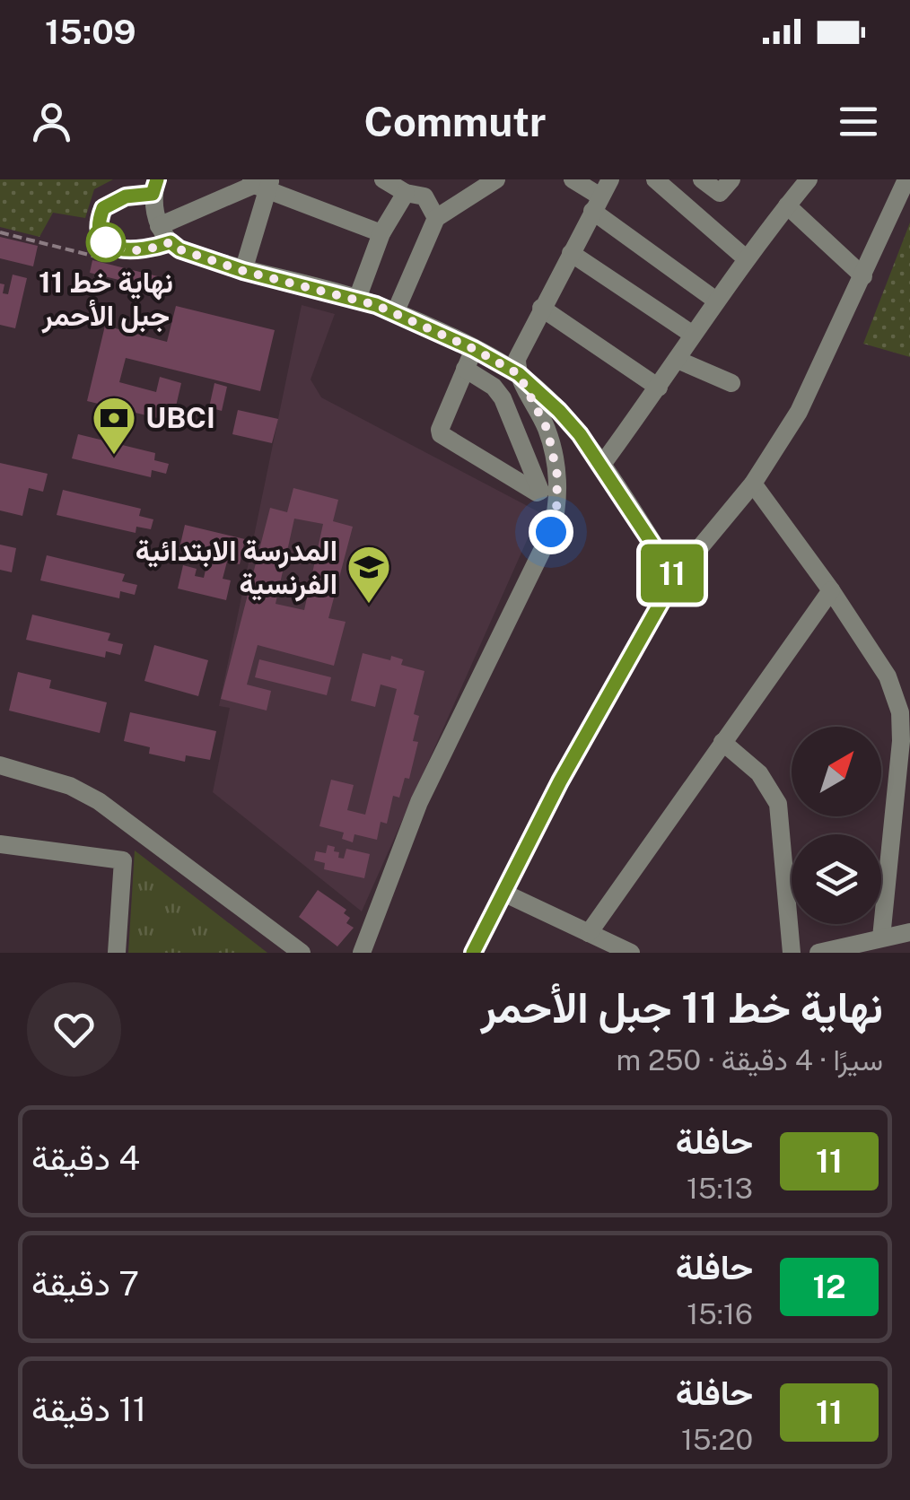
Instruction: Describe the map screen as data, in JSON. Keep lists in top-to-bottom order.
{
  "places": {
    "other": ["نهاية خط 11 جبل الأحمر"],
    "bank": ["UBCI"],
    "school or university": ["المدرسة الابتدائية الفرنسية"]
  },
  "lines": ["bus line 11"],
  "north": "top right",
  "page": {
    "status": "15:09",
    "header": "Commutr",
    "on_map": "11",
    "heading": ["نهاية خط 11 جبل الأحمر", "سيرًا · 4 دقيقة · 250 m"],
    "list": [
      {
        "mark": "11",
        "name": "حافلة",
        "note": "15:13",
        "value": "4 دقيقة"
      },
      {
        "mark": "12",
        "name": "حافلة",
        "note": "15:16",
        "value": "7 دقيقة"
      },
      {
        "mark": "11",
        "name": "حافلة",
        "note": "15:20",
        "value": "11 دقيقة"
      }
    ]
  }
}
